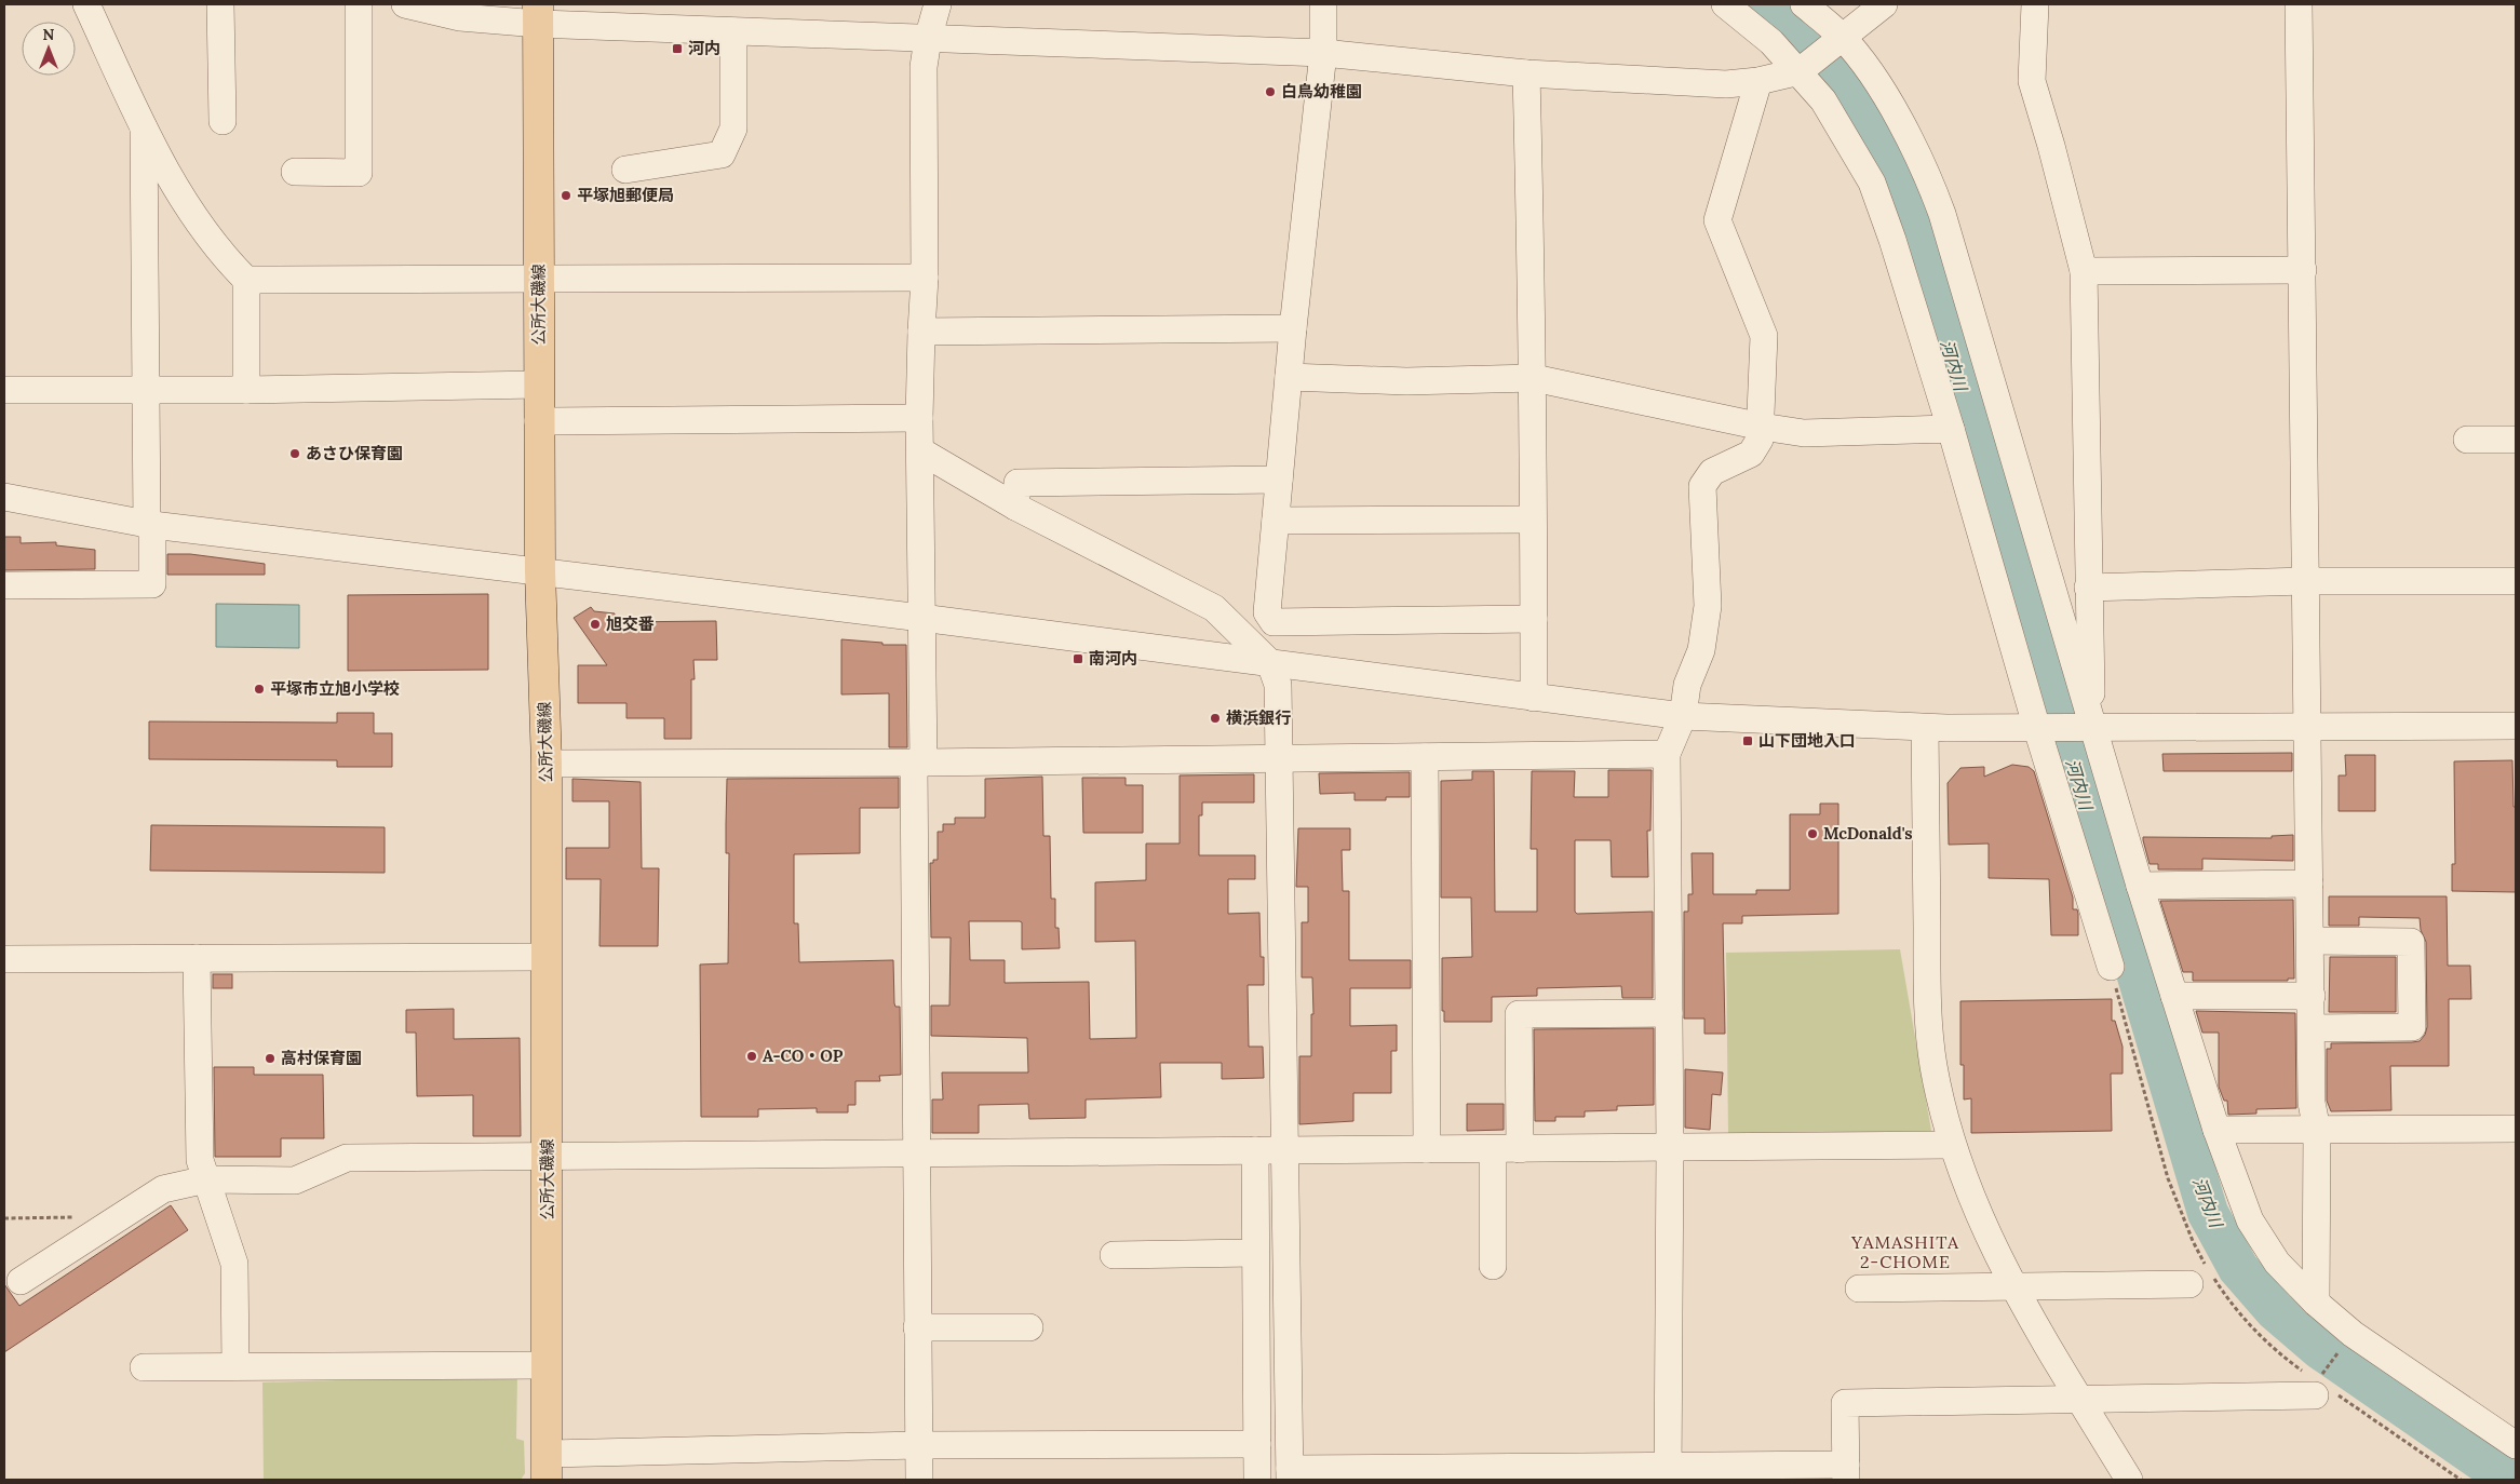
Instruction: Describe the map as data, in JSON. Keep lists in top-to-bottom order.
{
  "streets": {
    "main road": ["公所大磯線"]
  },
  "districts": ["YAMASHITA 2-CHOME"],
  "water": ["河内川"],
  "places": {
    "transit": ["河内", "南河内", "山下団地入口"],
    "other": [
      "白鳥幼稚園",
      "平塚旭郵便局",
      "あさひ保育園",
      "旭交番",
      "平塚市立旭小学校",
      "横浜銀行",
      "McDonald's",
      "A-CO・OP",
      "高村保育園"
    ]
  },
  "north": "top"
}
